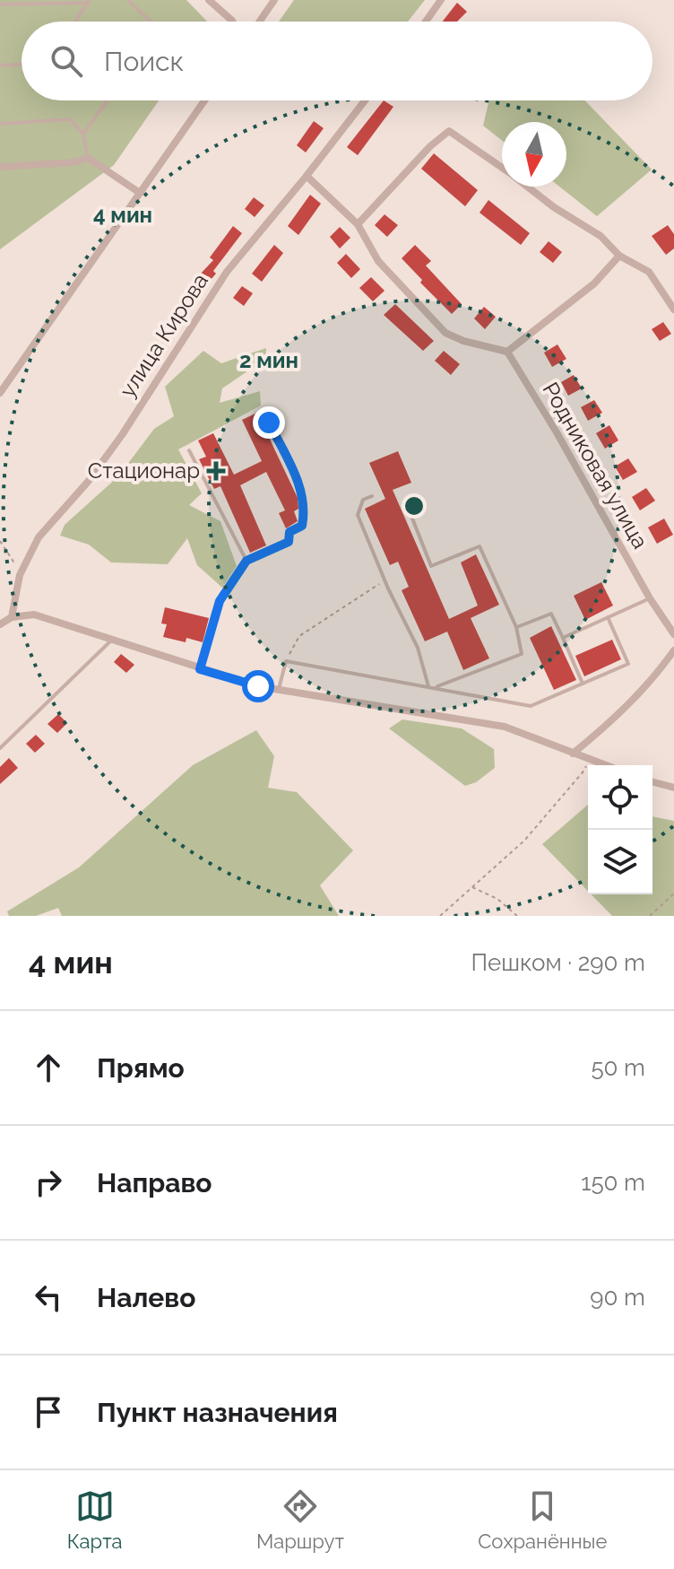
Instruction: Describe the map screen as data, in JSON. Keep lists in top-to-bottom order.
{
  "streets": {
    "street": ["улица Кирова", "Родниковая улица"]
  },
  "places": {
    "health": ["Стационар"]
  },
  "north": "bottom",
  "page": {
    "search": "Поиск",
    "heading": ["4 мин", "Пешком · 290 m"],
    "list": [
      ["Прямо", "50 m"],
      ["Направо", "150 m"],
      ["Налево", "90 m"],
      "Пункт назначения"
    ],
    "nav": ["Карта", "Маршрут", "Сохранённые"]
  },
  "rings": ["4 мин", "2 мин"]
}
